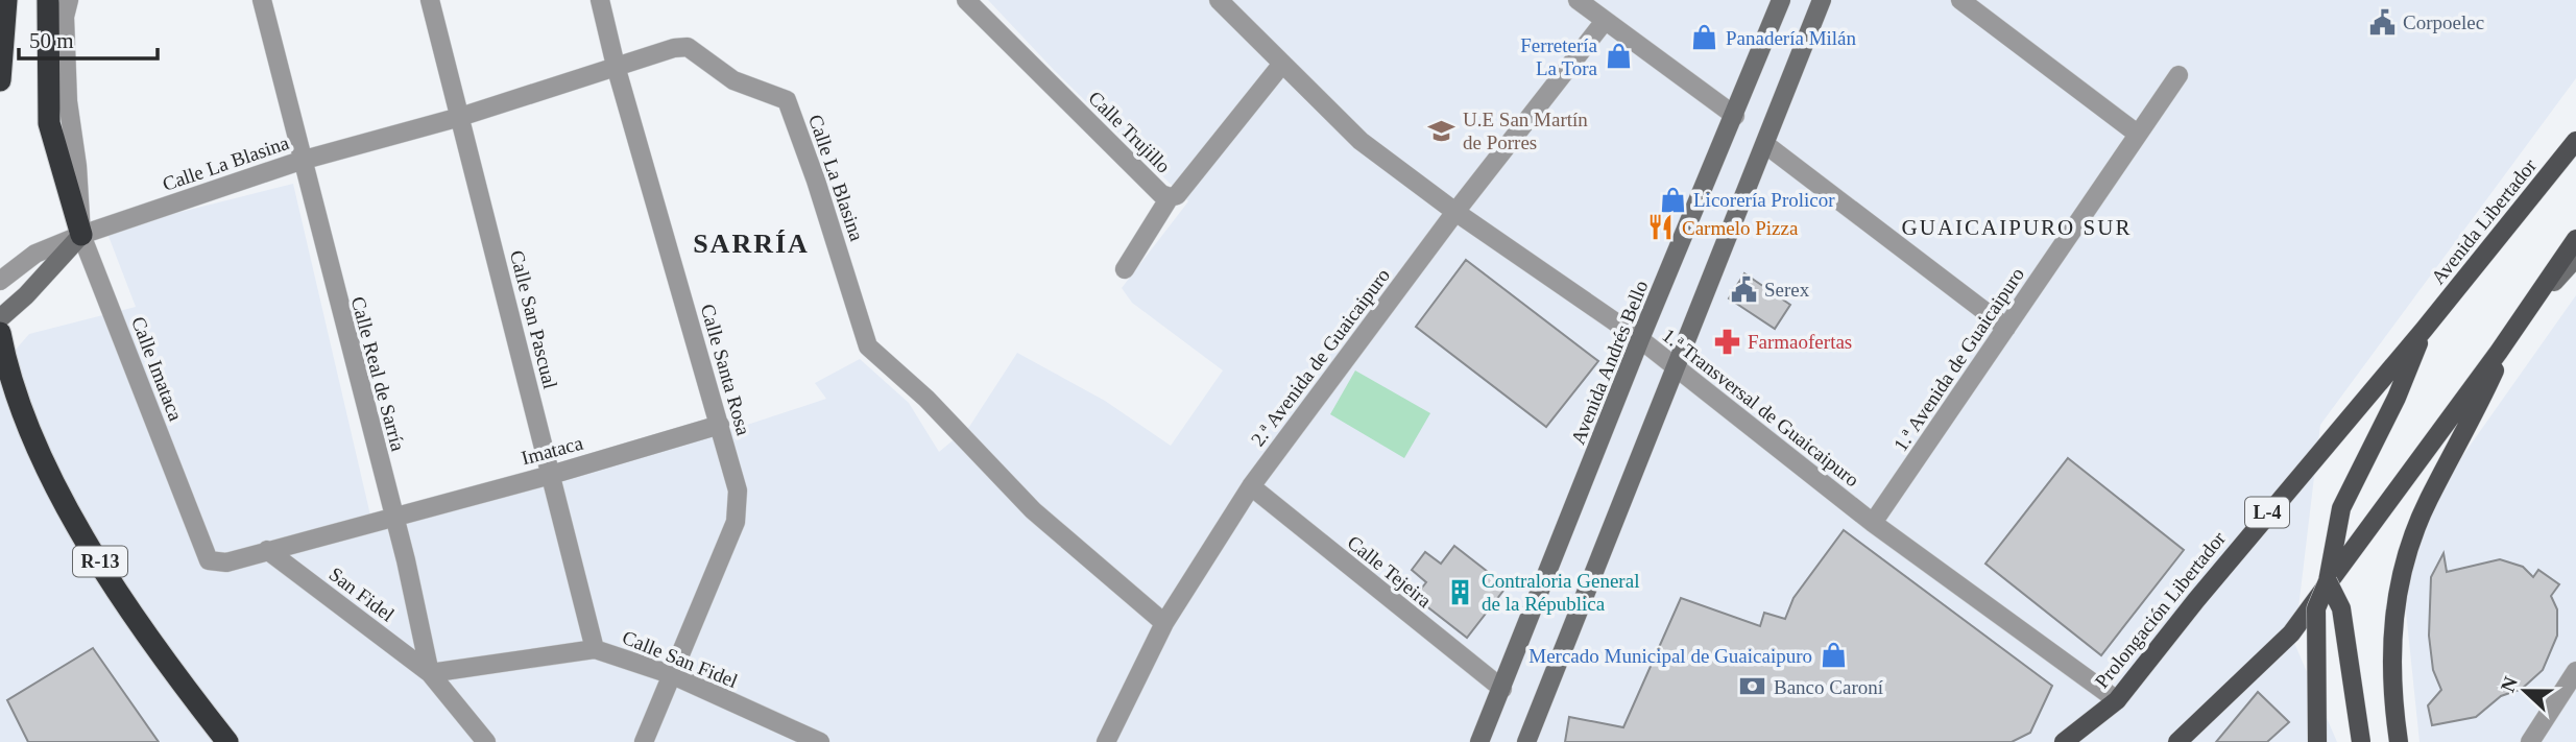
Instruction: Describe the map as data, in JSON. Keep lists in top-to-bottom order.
{
  "streets": {
    "highway": ["R-13"],
    "main road": ["Avenida Libertador", "L-4", "Prolongación Libertador"],
    "street": [
      "Calle Trujillo",
      "Calle La Blasina",
      "Calle San Pascual",
      "2.ª Avenida de Guaicaipuro",
      "1.ª Avenida de Guaicaipuro",
      "Avenida Andrés Bello",
      "Calle Imataca",
      "Calle Santa Rosa",
      "Calle Real de Sarría",
      "1.ª Transversal de Guaicaipuro",
      "Imataca",
      "Calle Tejeira",
      "San Fidel",
      "Calle San Fidel"
    ]
  },
  "crossings": [
    ["Calle Trujillo", "1.ª Transversal de Guaicaipuro"],
    ["Calle La Blasina", "Calle San Pascual"],
    ["Calle La Blasina", "2.ª Avenida de Guaicaipuro"],
    ["Calle La Blasina", "Calle Imataca"],
    ["Calle La Blasina", "Calle Santa Rosa"],
    ["Calle La Blasina", "Calle Real de Sarría"],
    ["Avenida Libertador", "Prolongación Libertador"],
    ["Calle San Pascual", "Imataca"],
    ["Calle San Pascual", "Calle San Fidel"],
    ["2.ª Avenida de Guaicaipuro", "1.ª Transversal de Guaicaipuro"],
    ["2.ª Avenida de Guaicaipuro", "Calle Tejeira"],
    ["1.ª Avenida de Guaicaipuro", "1.ª Transversal de Guaicaipuro"],
    ["Avenida Andrés Bello", "1.ª Transversal de Guaicaipuro"],
    ["Avenida Andrés Bello", "Calle Tejeira"],
    ["Calle Imataca", "Calle Real de Sarría"],
    ["Calle Imataca", "Imataca"],
    ["Calle Imataca", "San Fidel"],
    ["Calle Santa Rosa", "Imataca"],
    ["Calle Santa Rosa", "Calle San Fidel"],
    ["Calle Real de Sarría", "Imataca"],
    ["Calle Real de Sarría", "San Fidel"],
    ["Calle Real de Sarría", "Calle San Fidel"],
    ["1.ª Transversal de Guaicaipuro", "Prolongación Libertador"],
    ["San Fidel", "Calle San Fidel"]
  ],
  "districts": ["GUAICAIPURO SUR", "SARRÍA"],
  "places": {
    "public building": ["Corpoelec", "Serex"],
    "shop": [
      "Panadería Milán",
      "Ferretería La Tora",
      "Licorería Prolicor",
      "Mercado Municipal de Guaicaipuro"
    ],
    "school or university": ["U.E San Martín de Porres"],
    "restaurant": ["Carmelo Pizza"],
    "pharmacy": ["Farmaofertas"],
    "building": ["Contraloria General de la Républica"],
    "bank": ["Banco Caroní"]
  },
  "scale_bar": "50 m",
  "north": "left"
}
